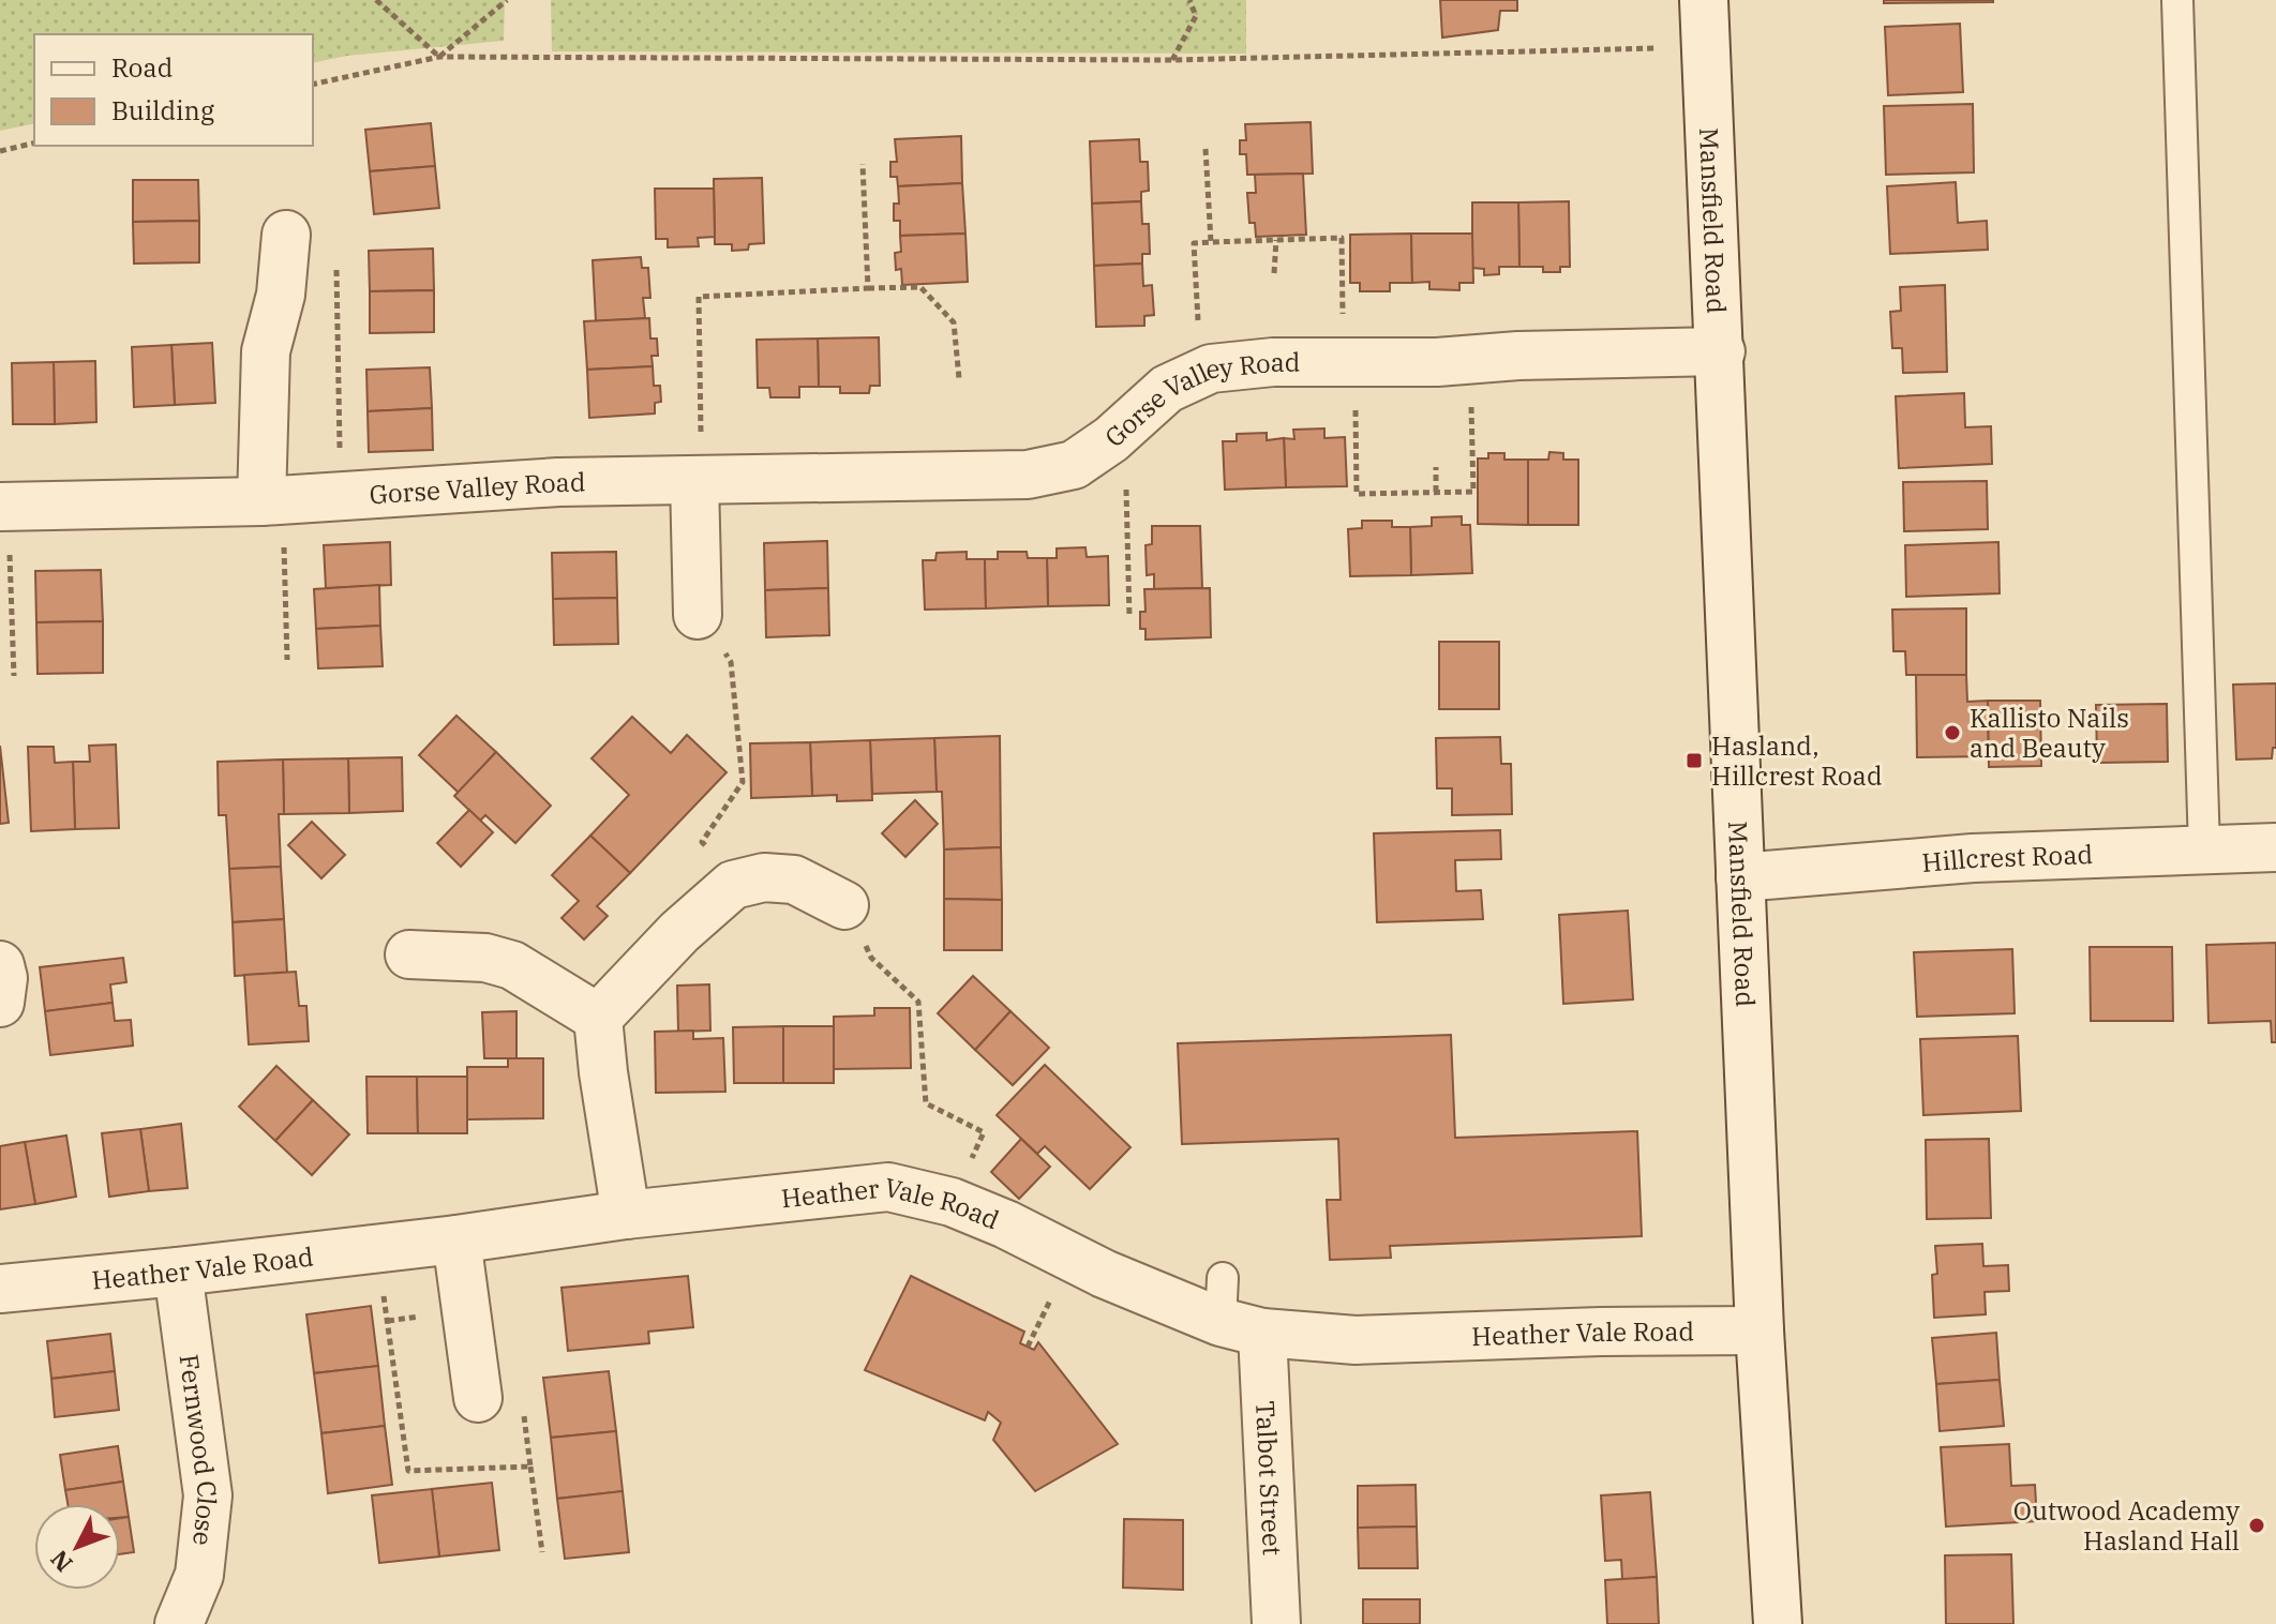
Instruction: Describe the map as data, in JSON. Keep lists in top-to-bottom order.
{
  "streets": {
    "street": [
      "Mansfield Road",
      "Gorse Valley Road",
      "Hillcrest Road",
      "Heather Vale Road",
      "Fernwood Close",
      "Talbot Street"
    ]
  },
  "crossings": [
    ["Mansfield Road", "Gorse Valley Road"],
    ["Mansfield Road", "Hillcrest Road"],
    ["Mansfield Road", "Heather Vale Road"],
    ["Heather Vale Road", "Fernwood Close"],
    ["Heather Vale Road", "Talbot Street"]
  ],
  "places": {
    "other": ["Kallisto Nails and Beauty", "Outwood Academy Hasland Hall"],
    "transit": ["Hasland, Hillcrest Road"]
  },
  "legend": ["Road", "Building"],
  "north": "bottom left"
}
